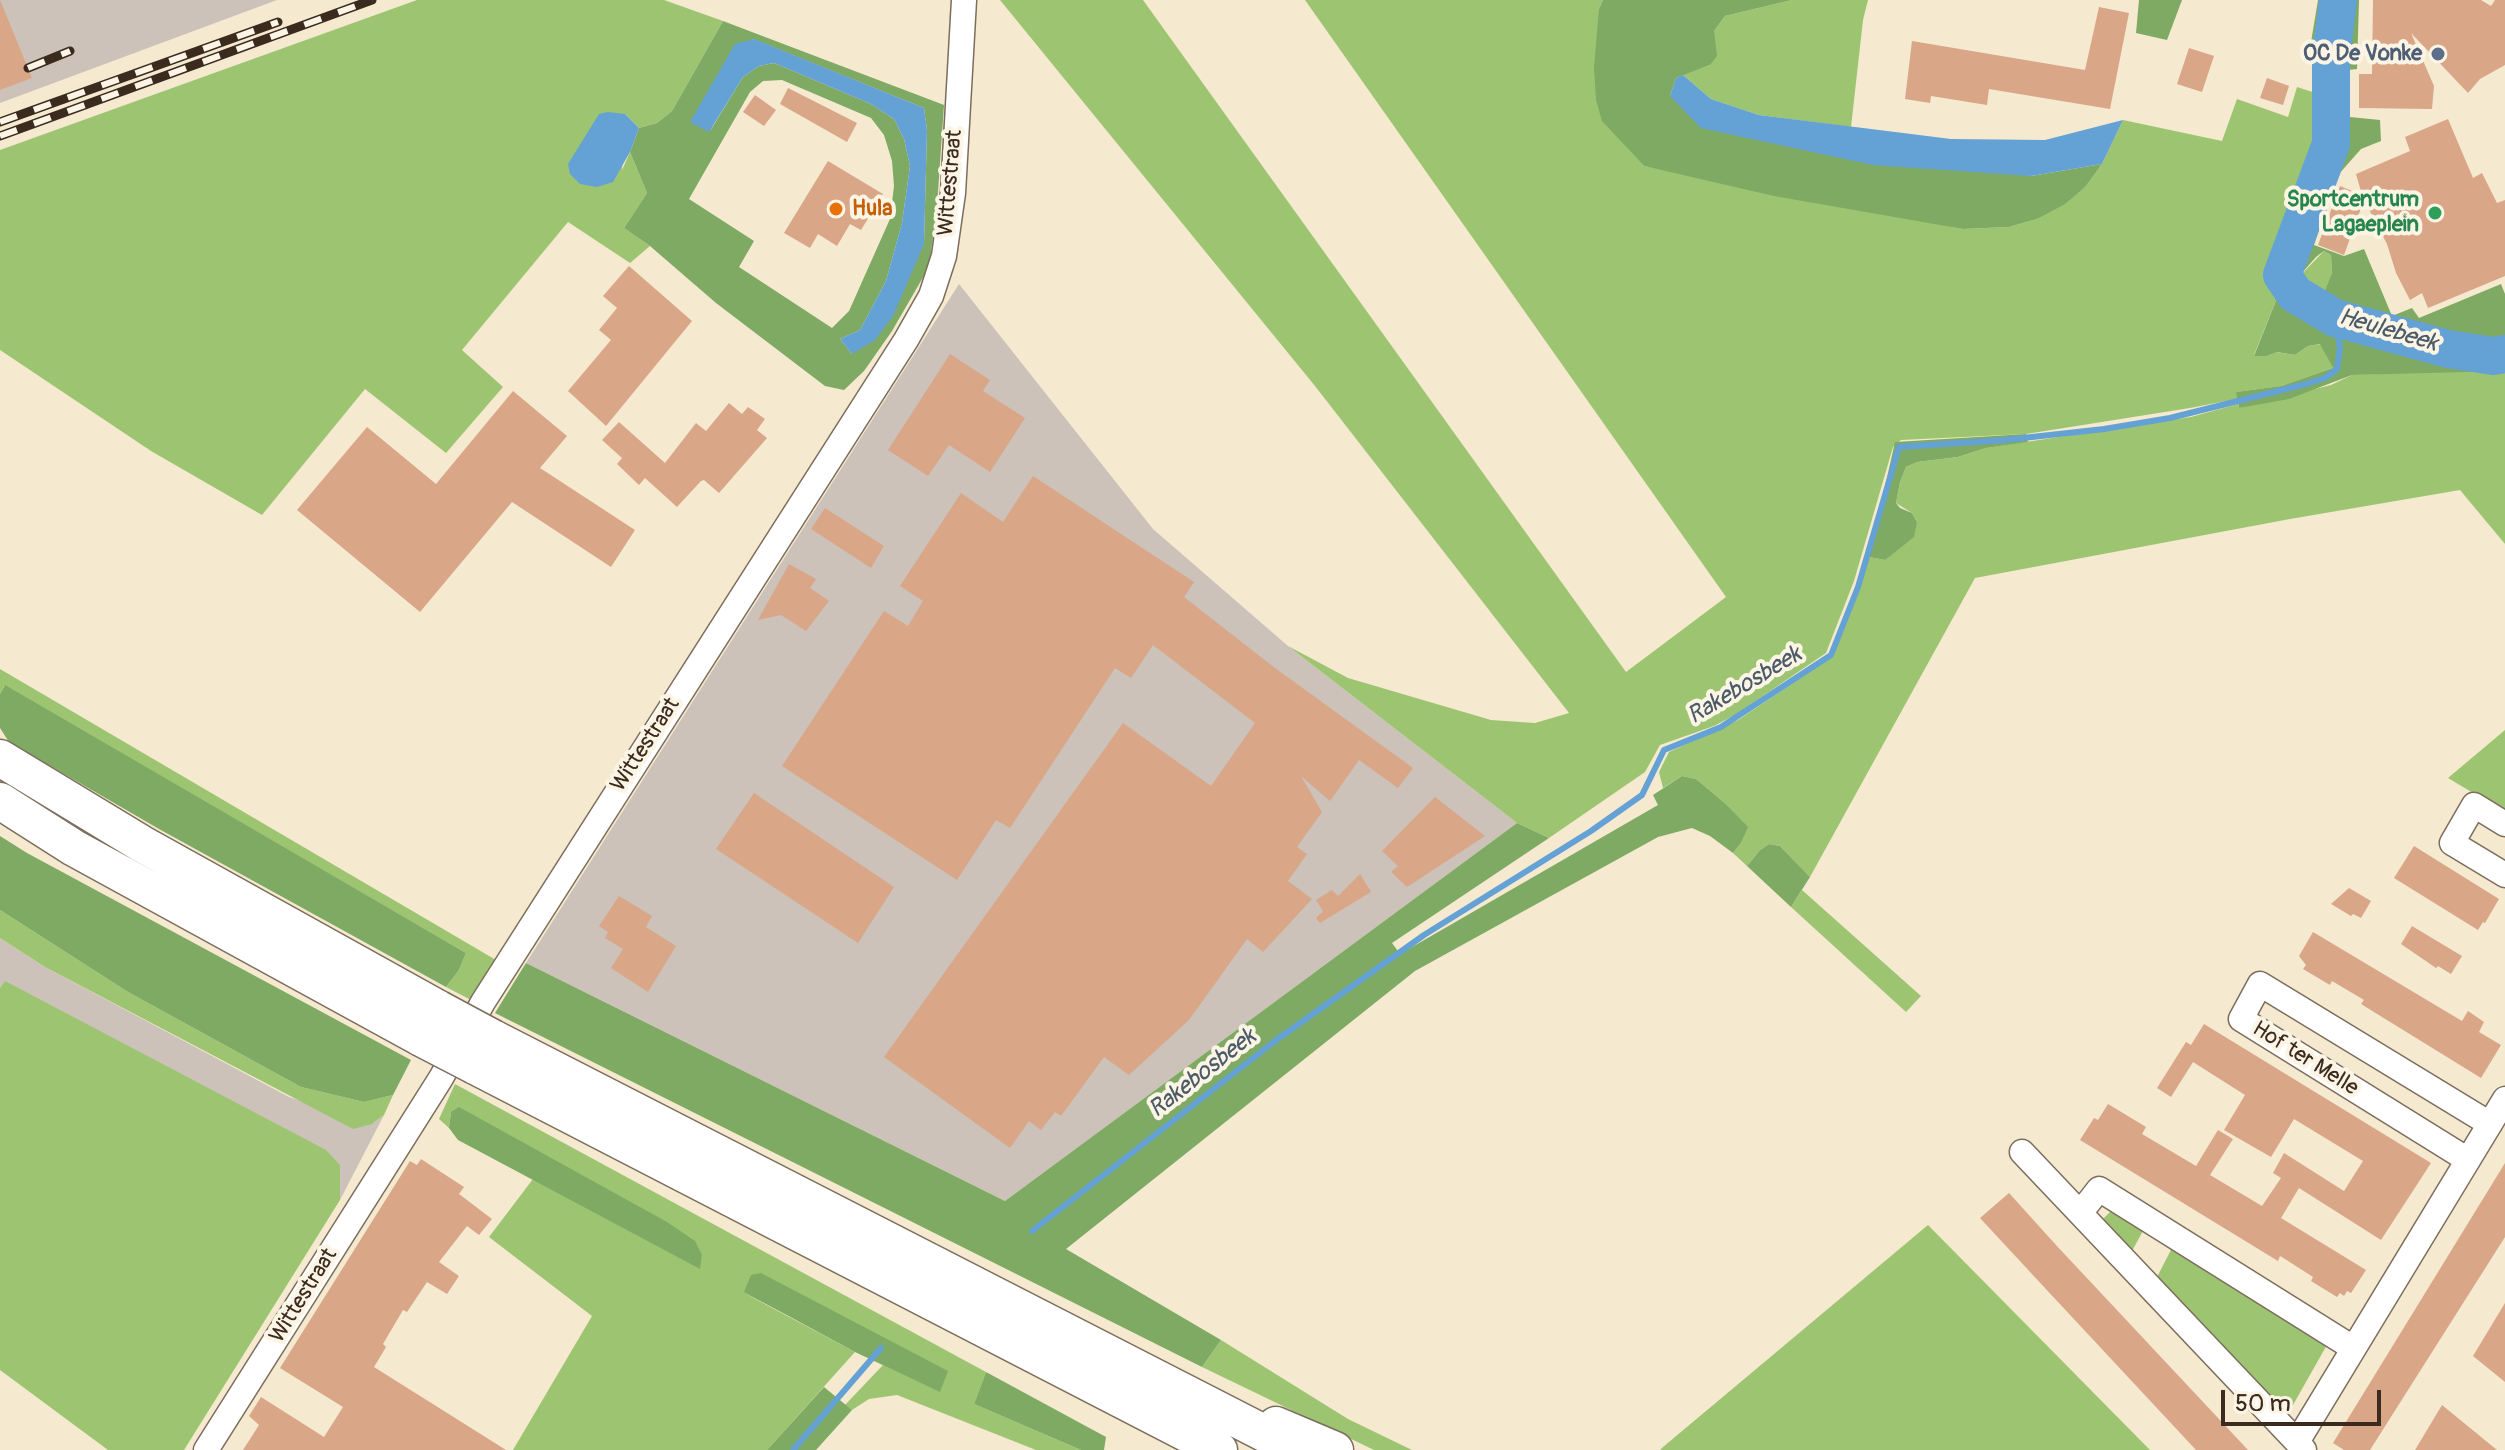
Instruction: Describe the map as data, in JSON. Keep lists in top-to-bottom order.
{
  "streets": {
    "street": ["Wittestraat", "Hof ter Melle"]
  },
  "water": ["Heulebeek", "Rakebosbeek"],
  "places": ["OC De Vonke", "Hula", "Sportcentrum Lagaeplein"],
  "scale_bar": "50 m"
}
